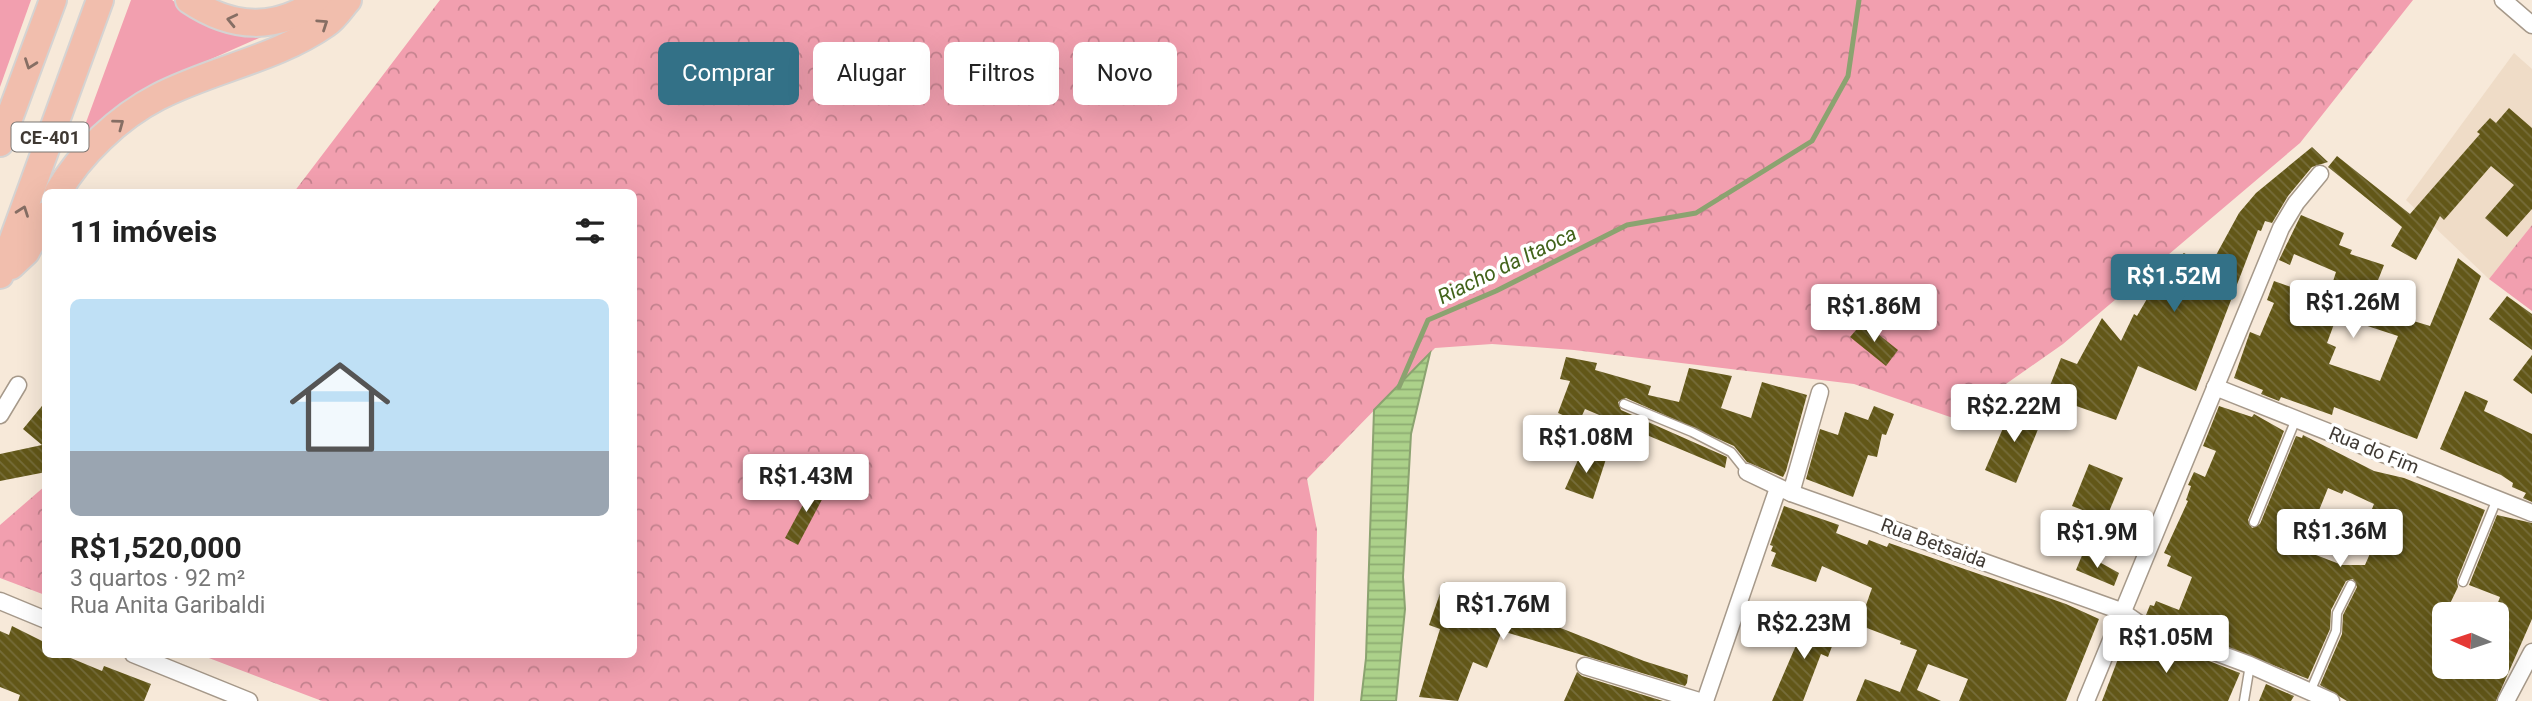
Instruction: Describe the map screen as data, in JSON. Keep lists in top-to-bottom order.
{
  "streets": {
    "main road": ["CE-401"],
    "street": ["Rua do Fim", "Rua Betsaida"]
  },
  "water": ["Riacho da Itaoca"],
  "north": "left",
  "page": {
    "chip": [
      "Comprar",
      "Alugar",
      "Filtros",
      "Novo"
    ],
    "heading": "11 imóveis",
    "price": [
      "R$1.52M",
      "R$1.26M",
      "R$1.86M",
      "R$2.22M",
      "R$1.08M",
      "R$1.43M",
      "R$1.36M",
      "R$1.9M",
      "R$1.76M",
      "R$2.23M",
      "R$1.05M"
    ],
    "list": [
      {
        "name": "R$1,520,000",
        "note": "3 quartos · 92 m² · Rua Anita Garibaldi"
      }
    ]
  }
}
